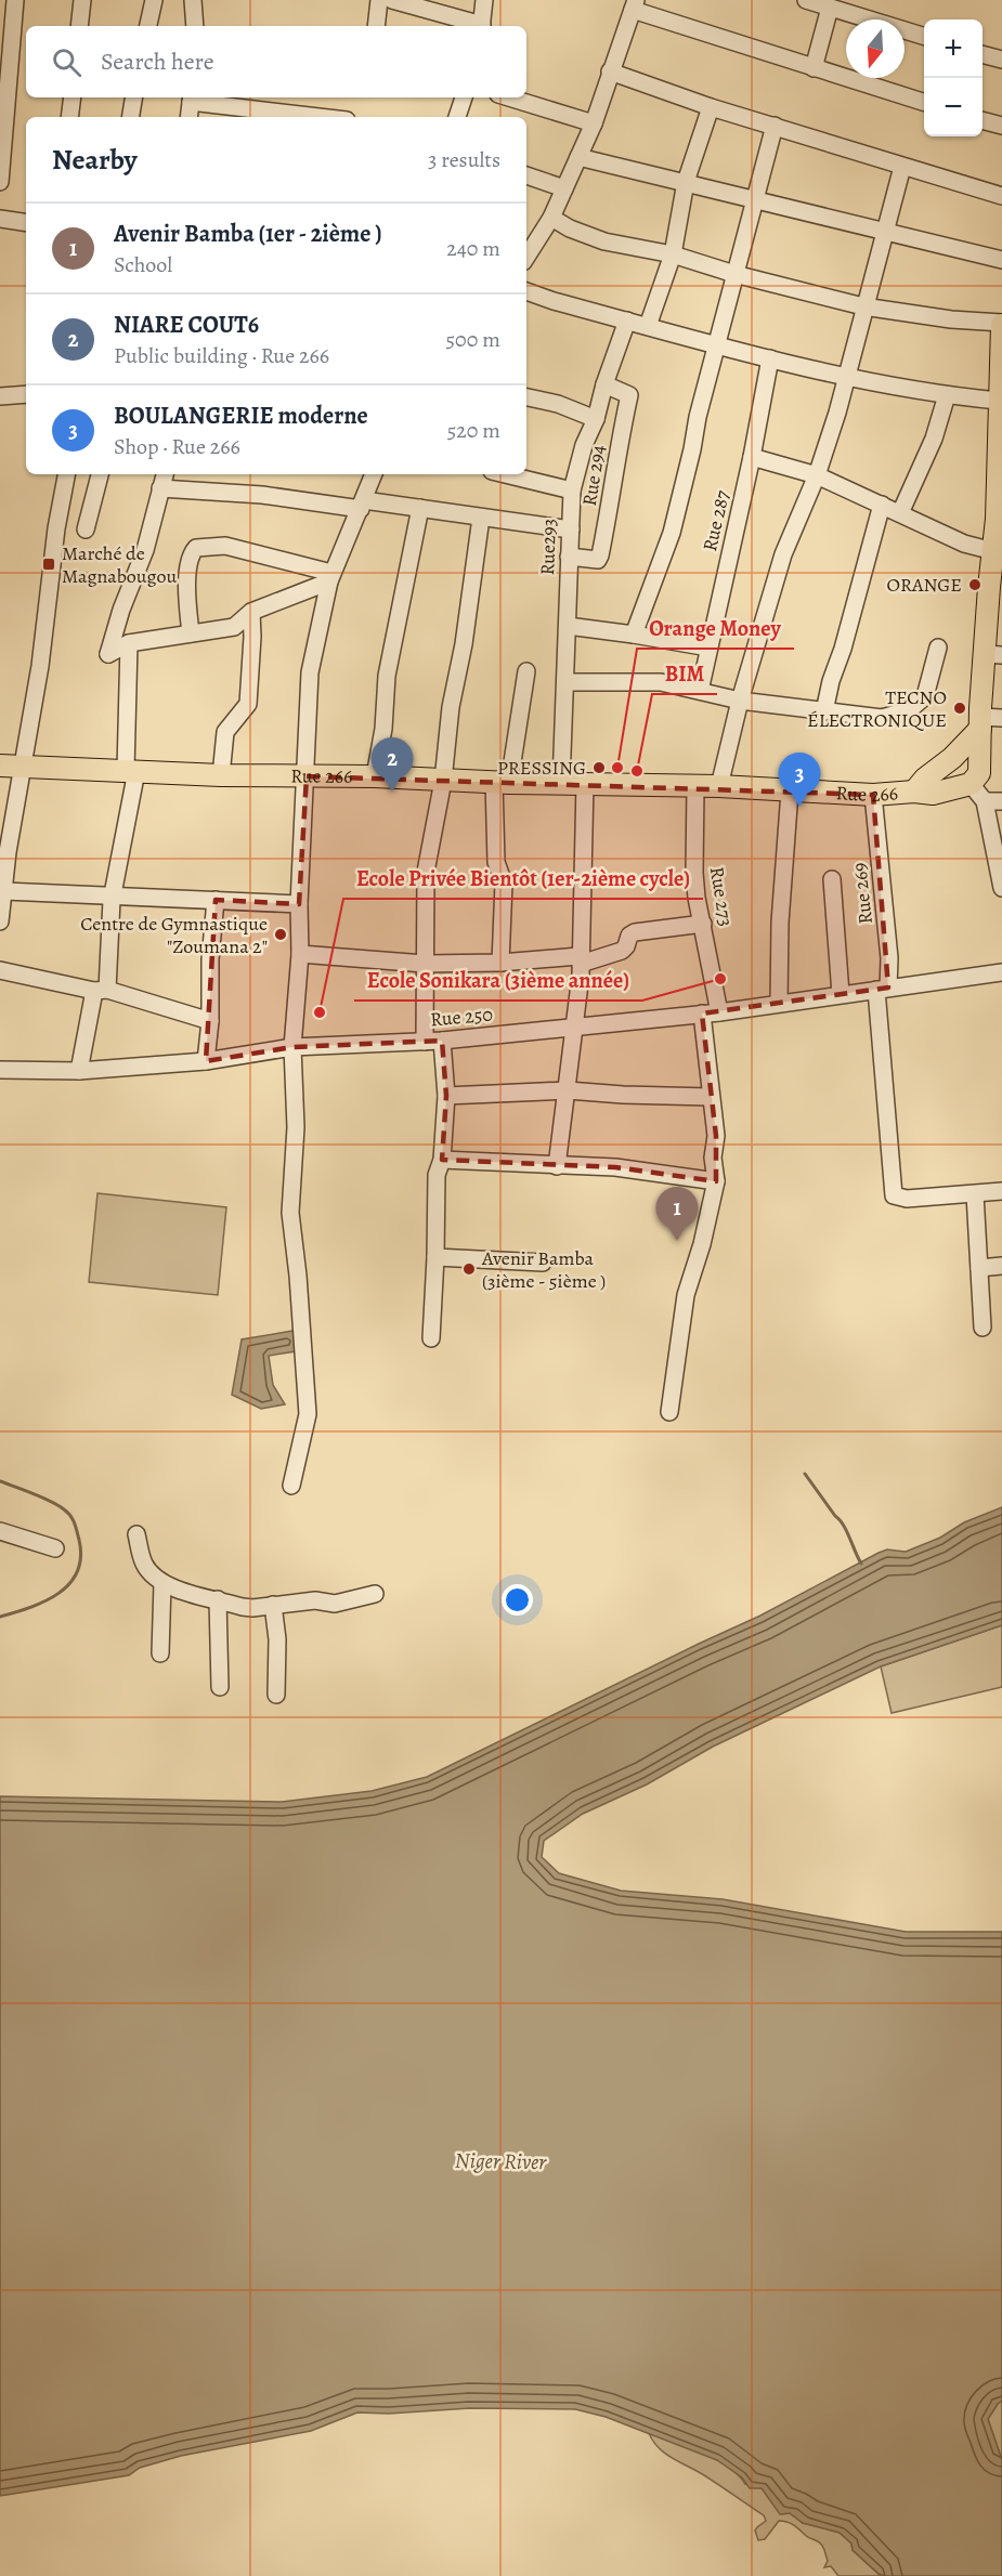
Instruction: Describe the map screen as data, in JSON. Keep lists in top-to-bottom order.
{
  "streets": {
    "main road": ["Rue 266"],
    "street": [
      "Rue 294",
      "Rue 287",
      "Rue293",
      "Rue 269",
      "Rue 273",
      "Rue 250"
    ]
  },
  "crossings": [
    ["Rue 294", "Rue293"],
    ["Rue293", "Rue 266"],
    ["Rue 266", "Rue 269"],
    ["Rue 266", "Rue 273"],
    ["Rue 269", "Rue 250"],
    ["Rue 273", "Rue 250"]
  ],
  "water": ["Niger River"],
  "places": {
    "transit": ["Marché de Magnabougou"],
    "other": [
      "ORANGE",
      "TECNO ÉLECTRONIQUE",
      "PRESSING",
      "Orange Money",
      "BIM",
      "Centre de Gymnastique \"Zoumana 2\"",
      "Ecole Sonikara (3ième année)",
      "Ecole Privée Bientôt (1er-2ième cycle)",
      "Avenir Bamba (3ième - 5ième )"
    ]
  },
  "north": "bottom",
  "page": {
    "map_buttons": ["+", "−"],
    "search": "Search here",
    "heading": ["Nearby", "3 results"],
    "list": [
      {
        "mark": "1",
        "name": "Avenir Bamba (1er - 2ième )",
        "note": "School",
        "value": "240 m"
      },
      {
        "mark": "2",
        "name": "NIARE COUT6",
        "note": "Public building · Rue 266",
        "value": "500 m"
      },
      {
        "mark": "3",
        "name": "BOULANGERIE moderne",
        "note": "Shop · Rue 266",
        "value": "520 m"
      }
    ],
    "pins": ["2", "3", "1"]
  }
}
